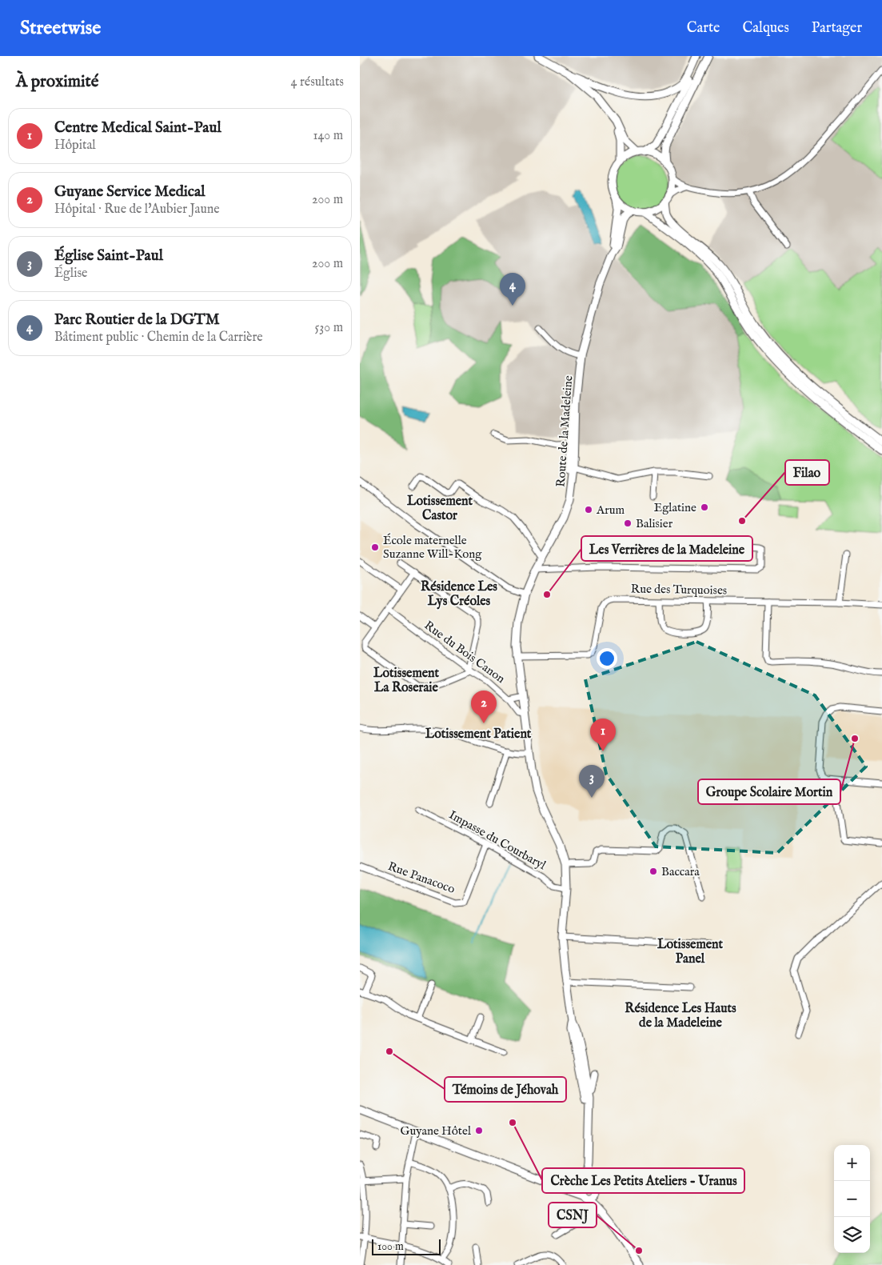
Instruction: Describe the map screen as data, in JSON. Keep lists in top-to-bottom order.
{
  "streets": {
    "main road": ["Route de la Madeleine"],
    "street": [
      "Rue des Turquoises",
      "Rue du Bois Canon",
      "Impasse du Courbaryl",
      "Rue Panacoco"
    ]
  },
  "crossings": [
    ["Route de la Madeleine", "Rue des Turquoises"],
    ["Route de la Madeleine", "Rue du Bois Canon"],
    ["Route de la Madeleine", "Impasse du Courbaryl"],
    ["Impasse du Courbaryl", "Rue Panacoco"]
  ],
  "districts": [
    "Lotissement Castor",
    "Résidence Les Lys Créoles",
    "Lotissement La Roseraie",
    "Lotissement Patient",
    "Lotissement Panel",
    "Résidence Les Hauts de la Madeleine"
  ],
  "places": [
    "Eglatine",
    "Arum",
    "Filao",
    "Balisier",
    "École maternelle Suzanne Will-Kong",
    "Les Verrières de la Madeleine",
    "Groupe Scolaire Mortin",
    "Baccara",
    "Témoins de Jéhovah",
    "Crèche Les Petits Ateliers - Uranus",
    "Guyane Hôtel",
    "CSNJ"
  ],
  "scale_bar": "100 m",
  "page": {
    "header": "Streetwise",
    "nav": ["Carte", "Calques", "Partager"],
    "heading": ["À proximité", "4 résultats"],
    "list": [
      {
        "mark": "1",
        "name": "Centre Medical Saint-Paul",
        "note": "Hôpital",
        "value": "140 m"
      },
      {
        "mark": "2",
        "name": "Guyane Service Medical",
        "note": "Hôpital · Rue de l'Aubier Jaune",
        "value": "200 m"
      },
      {
        "mark": "3",
        "name": "Église Saint-Paul",
        "note": "Église",
        "value": "200 m"
      },
      {
        "mark": "4",
        "name": "Parc Routier de la DGTM",
        "note": "Bâtiment public · Chemin de la Carrière",
        "value": "530 m"
      }
    ],
    "pins": [
      "4",
      "2",
      "1",
      "3"
    ],
    "map_buttons": ["+", "−"],
    "scale": "100 m"
  }
}
